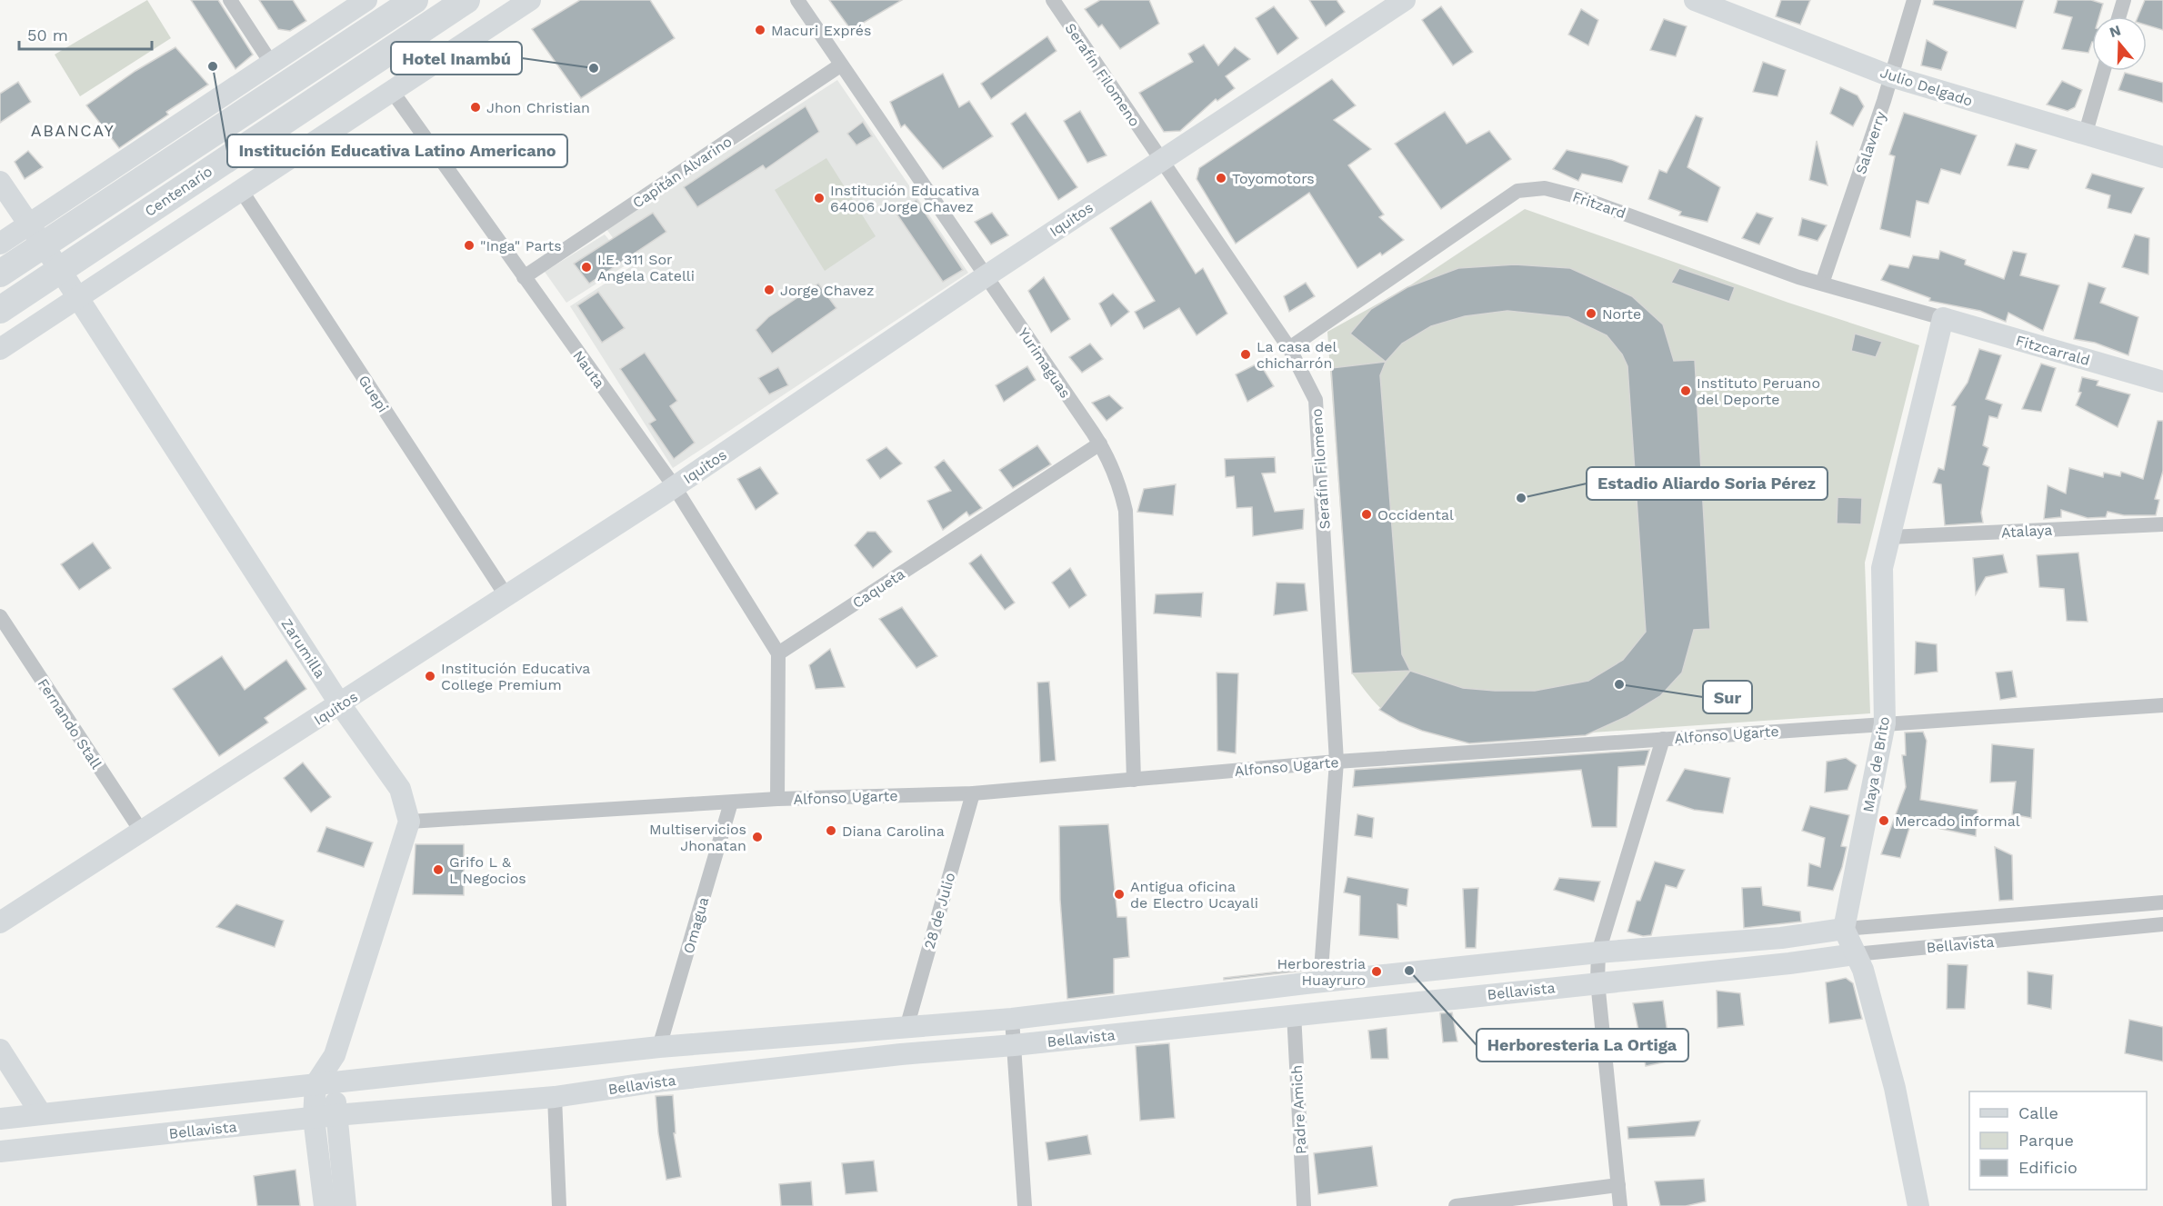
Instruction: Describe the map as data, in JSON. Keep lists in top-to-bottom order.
{
  "streets": {
    "highway": ["Centenario"],
    "street": [
      "Serafín Filomeno",
      "Julio Delgado",
      "Salaverry",
      "Capitán Alvarino",
      "Fritzard",
      "Iquitos",
      "Fitzcarrald",
      "Yurimaguas",
      "Nauta",
      "Guepi",
      "Atalaya",
      "Caqueta",
      "Zarumilla",
      "Fernando Stall",
      "Alfonso Ugarte",
      "Maya de Brito",
      "28 de Julio",
      "Omagua",
      "Bellavista",
      "Padre Amich"
    ]
  },
  "crossings": [
    ["Serafín Filomeno", "Fritzard"],
    ["Serafín Filomeno", "Iquitos"],
    ["Serafín Filomeno", "Alfonso Ugarte"],
    ["Serafín Filomeno", "Bellavista"],
    ["Julio Delgado", "Salaverry"],
    ["Salaverry", "Fritzard"],
    ["Capitán Alvarino", "Yurimaguas"],
    ["Capitán Alvarino", "Nauta"],
    ["Centenario", "Zarumilla"],
    ["Fritzard", "Fitzcarrald"],
    ["Fritzard", "Maya de Brito"],
    ["Iquitos", "Yurimaguas"],
    ["Iquitos", "Nauta"],
    ["Iquitos", "Guepi"],
    ["Iquitos", "Zarumilla"],
    ["Iquitos", "Fernando Stall"],
    ["Fitzcarrald", "Maya de Brito"],
    ["Yurimaguas", "Caqueta"],
    ["Yurimaguas", "Alfonso Ugarte"],
    ["Nauta", "Caqueta"],
    ["Atalaya", "Maya de Brito"],
    ["Zarumilla", "Alfonso Ugarte"],
    ["Alfonso Ugarte", "Maya de Brito"],
    ["Alfonso Ugarte", "28 de Julio"],
    ["Alfonso Ugarte", "Omagua"],
    ["Maya de Brito", "Bellavista"],
    ["28 de Julio", "Bellavista"],
    ["Omagua", "Bellavista"],
    ["Bellavista", "Padre Amich"]
  ],
  "districts": ["ABANCAY"],
  "places": [
    "Macuri Exprés",
    "Institución Educativa Latino Americano",
    "Hotel Inambú",
    "Jhon Christian",
    "Toyomotors",
    "Institución Educativa 64006 Jorge Chavez",
    "\"Inga\" Parts",
    "I.E. 311 Sor Angela Catelli",
    "Jorge Chavez",
    "Norte",
    "La casa del chicharrón",
    "Instituto Peruano del Deporte",
    "Estadio Aliardo Soria Pérez",
    "Occidental",
    "Institución Educativa College Premium",
    "Sur",
    "Mercado informal",
    "Diana Carolina",
    "Multiservicios Jhonatan",
    "Grifo L & L Negocios",
    "Antigua oficina de Electro Ucayali",
    "Herboresteria La Ortiga",
    "Herborestria Huayruro"
  ],
  "legend": ["Calle", "Parque", "Edificio"],
  "scale_bar": "50 m",
  "north": "top"
}
